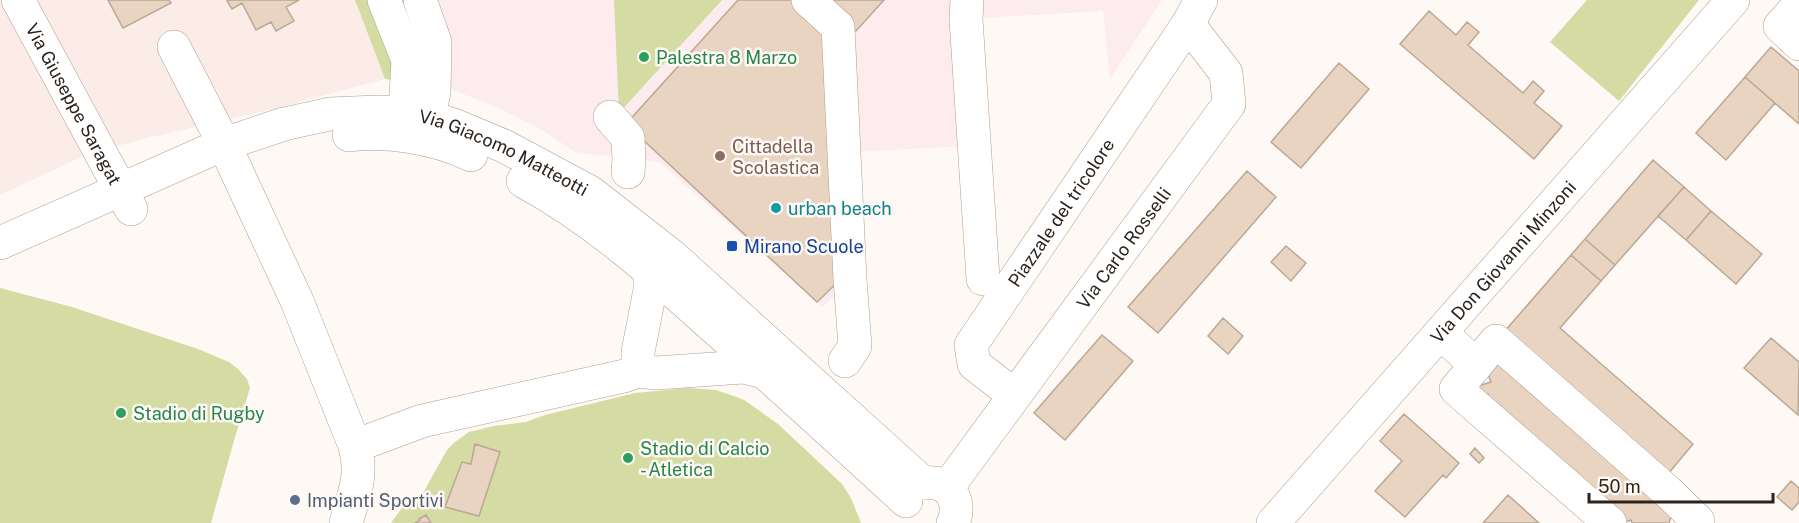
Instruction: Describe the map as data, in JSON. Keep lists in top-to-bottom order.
{
  "streets": {
    "street": [
      "Via Giuseppe Saragat",
      "Via Giacomo Matteotti",
      "Piazzale del tricolore",
      "Via Carlo Rosselli",
      "Via Don Giovanni Minzoni"
    ]
  },
  "crossings": [
    ["Via Giuseppe Saragat", "Via Giacomo Matteotti"],
    ["Via Giacomo Matteotti", "Via Carlo Rosselli"],
    ["Piazzale del tricolore", "Via Carlo Rosselli"]
  ],
  "places": {
    "other": [
      "Palestra 8 Marzo",
      "Cittadella Scolastica",
      "urban beach",
      "Stadio di Rugby",
      "Stadio di Calcio - Atletica",
      "Impianti Sportivi"
    ],
    "transit": ["Mirano Scuole"]
  },
  "scale_bar": "50 m"
}
